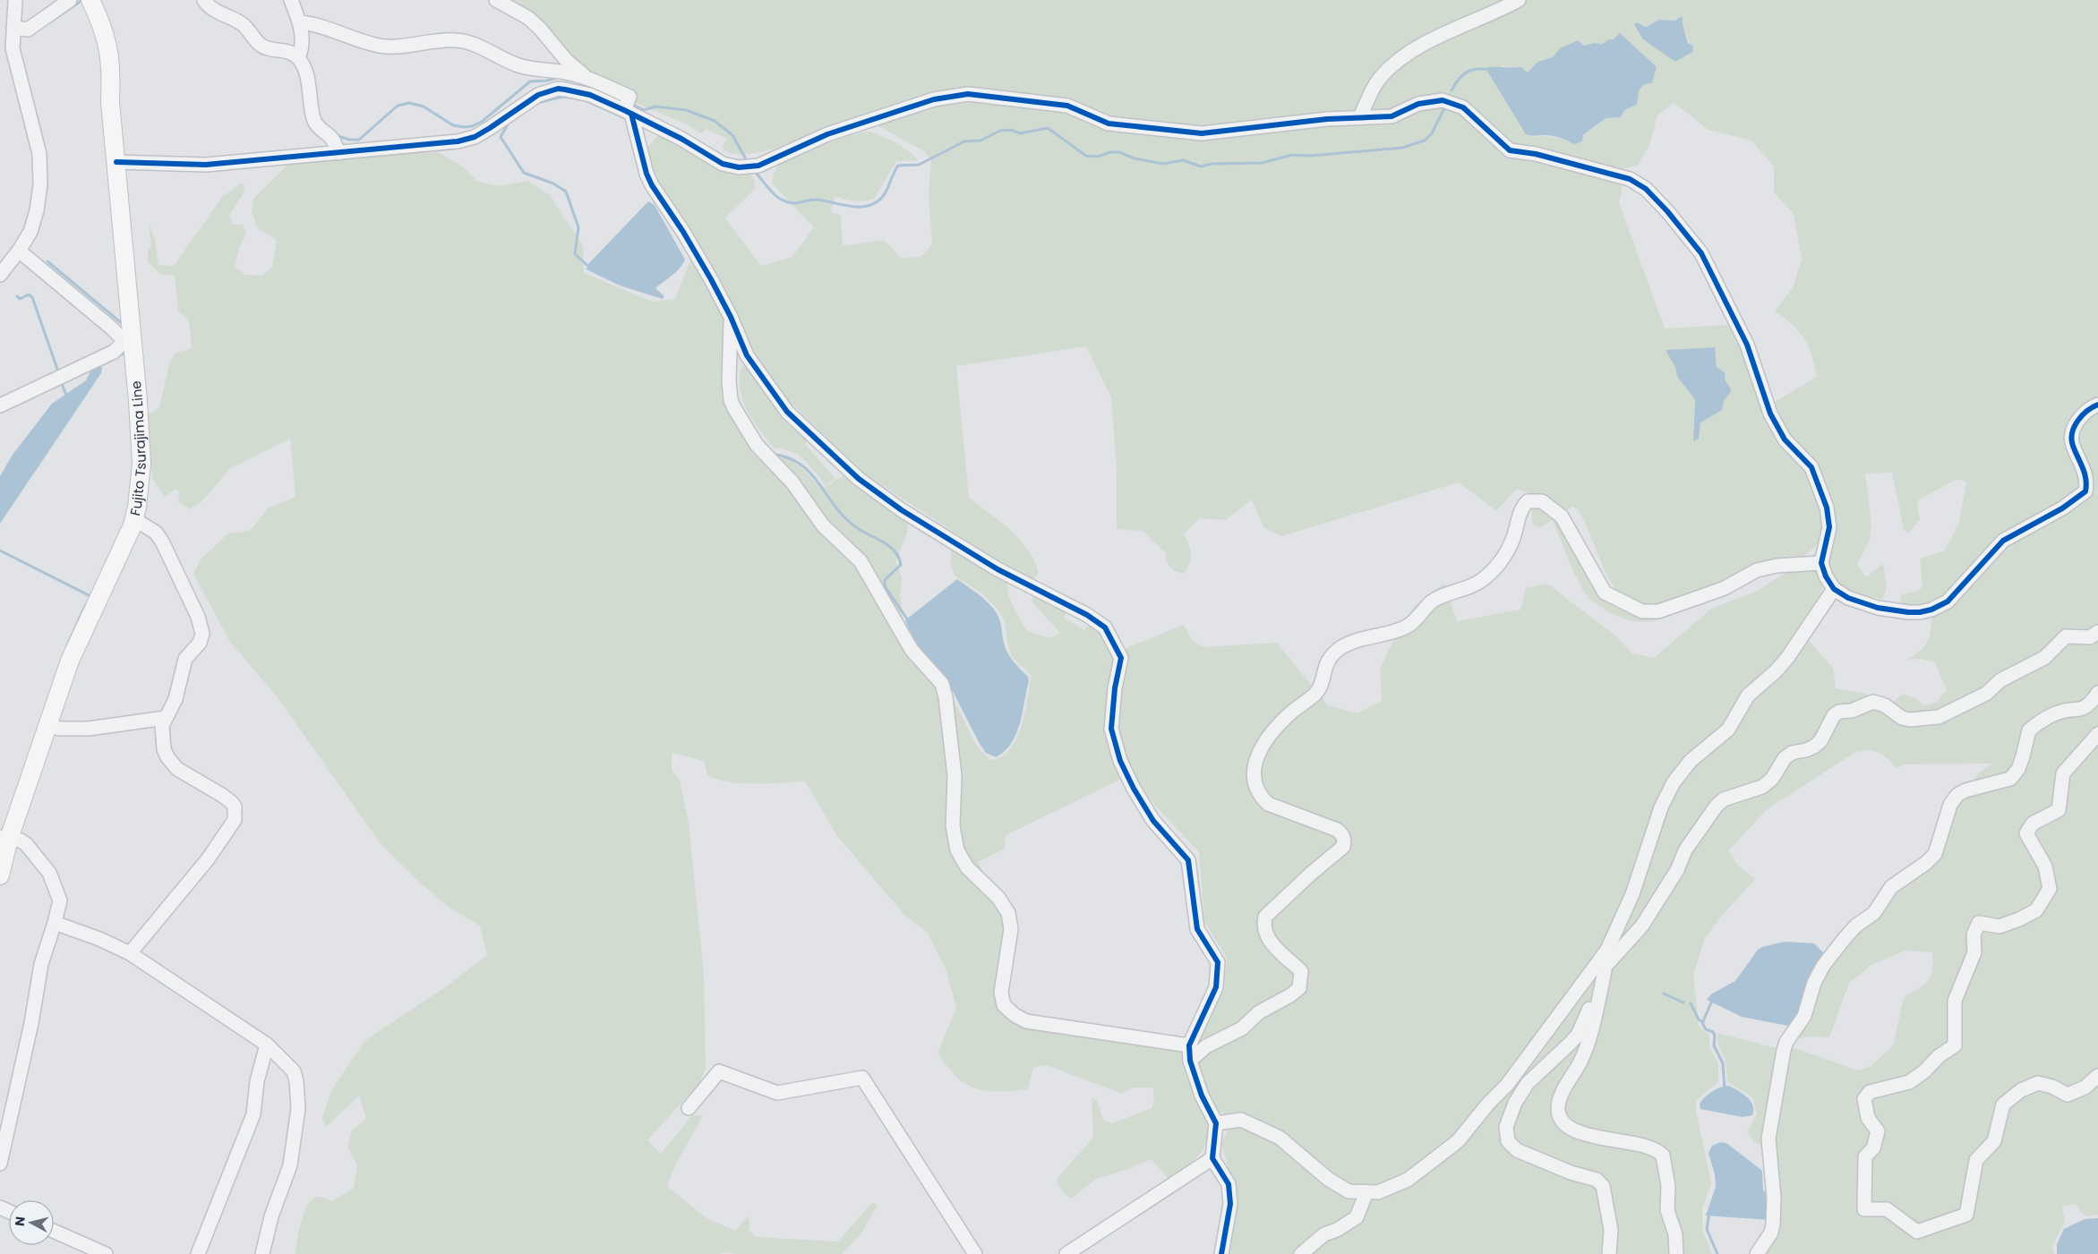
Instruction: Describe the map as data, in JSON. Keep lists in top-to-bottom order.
{
  "streets": {
    "main road": ["Fujito Tsurajima Line"]
  },
  "north": "left"
}
